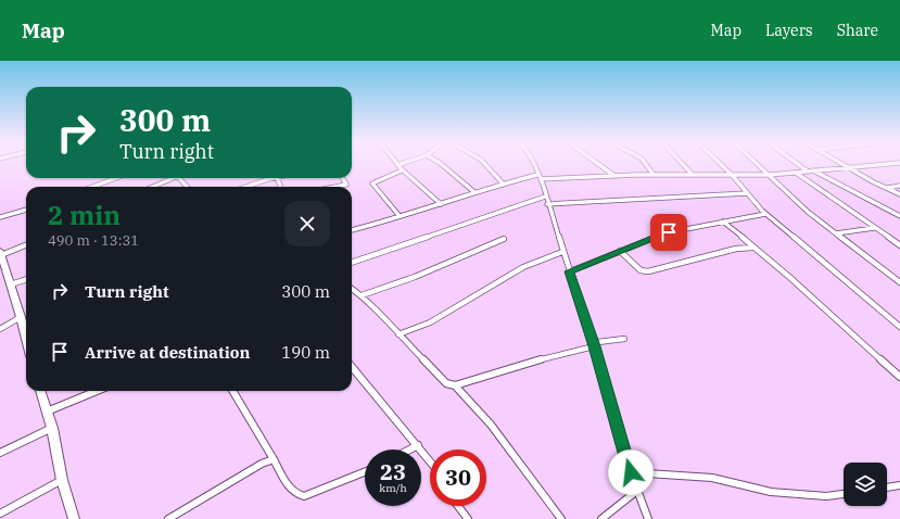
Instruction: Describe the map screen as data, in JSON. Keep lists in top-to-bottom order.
{
  "page": {
    "header": "Map",
    "nav": ["Map", "Layers", "Share"],
    "turn": ["300 m", "Turn right"],
    "heading": ["2 min", "490 m · 13:31"],
    "list": [
      {
        "name": "Turn right",
        "value": "300 m"
      },
      {
        "name": "Arrive at destination",
        "value": "190 m"
      }
    ],
    "speed": "23 km/h",
    "limit": "30"
  }
}
